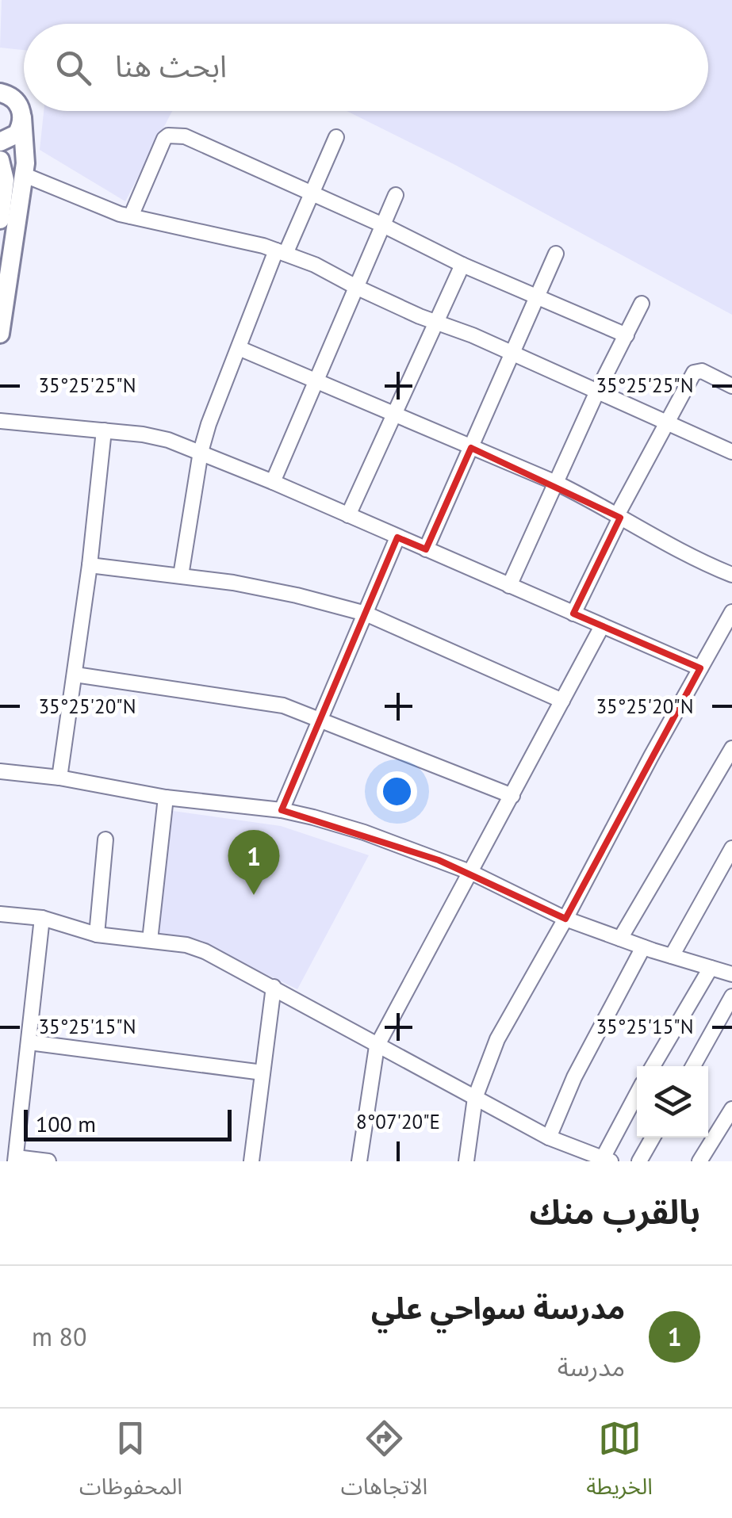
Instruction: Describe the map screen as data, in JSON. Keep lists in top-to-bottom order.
{
  "scale_bar": "100 m",
  "page": {
    "search": "ابحث هنا",
    "pins": "1",
    "scale": "100 m",
    "heading": "بالقرب منك",
    "list": [
      {
        "mark": "1",
        "name": "مدرسة سواحي علي",
        "note": "مدرسة",
        "value": "80 m"
      }
    ],
    "nav": ["الخريطة", "الاتجاهات", "المحفوظات"]
  },
  "coordinates": [
    "35°25'25\"N",
    "35°25'20\"N",
    "35°25'15\"N",
    "8°07'20\"E"
  ]
}
